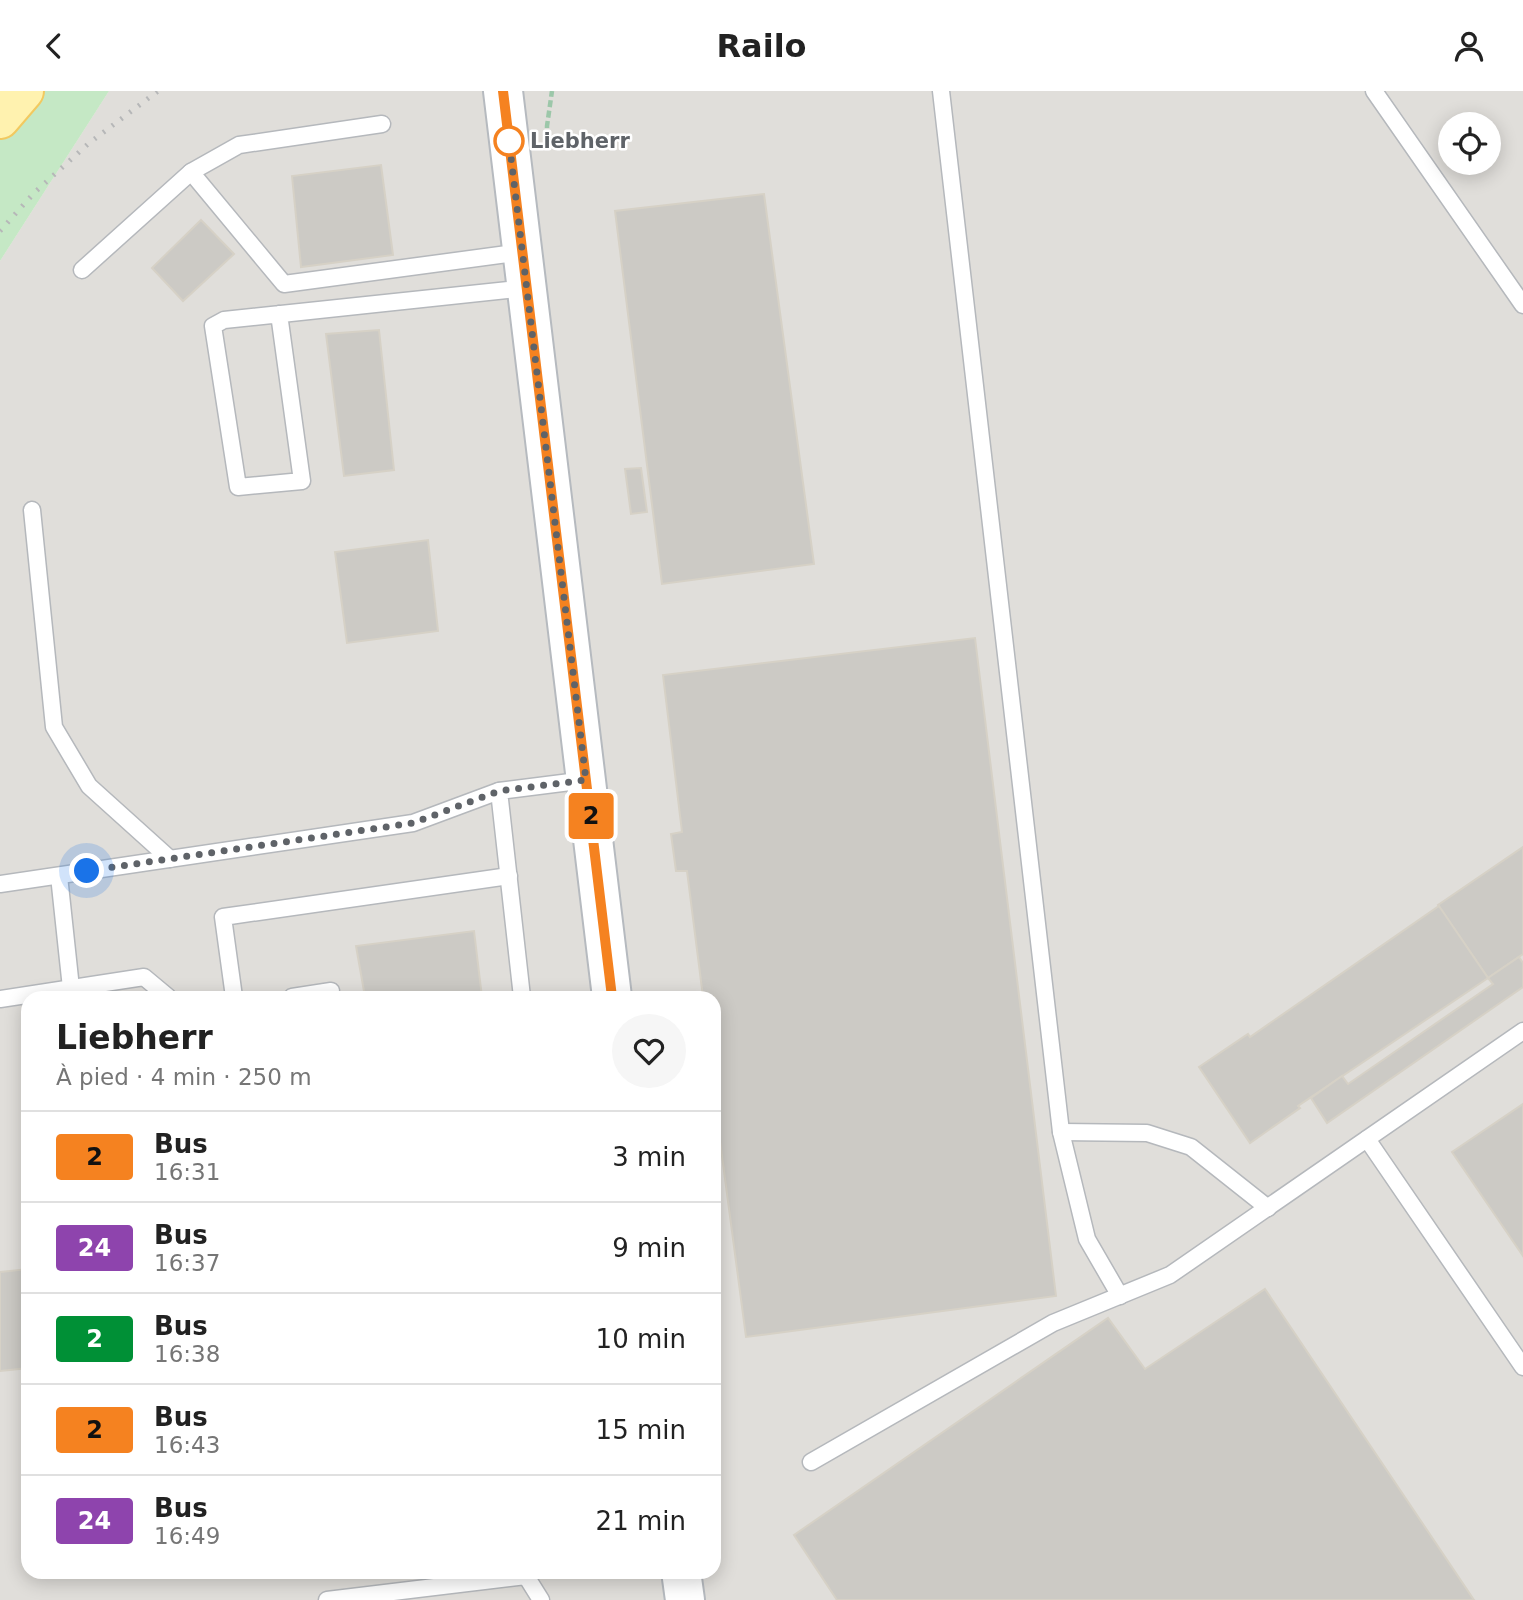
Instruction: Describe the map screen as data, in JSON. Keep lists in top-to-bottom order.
{
  "places": ["Liebherr"],
  "lines": ["bus line 2"],
  "page": {
    "header": "Railo",
    "on_map": "2",
    "heading": ["Liebherr", "À pied · 4 min · 250 m"],
    "list": [
      {
        "mark": "2",
        "name": "Bus",
        "note": "16:31",
        "value": "3 min"
      },
      {
        "mark": "24",
        "name": "Bus",
        "note": "16:37",
        "value": "9 min"
      },
      {
        "mark": "2",
        "name": "Bus",
        "note": "16:38",
        "value": "10 min"
      },
      {
        "mark": "2",
        "name": "Bus",
        "note": "16:43",
        "value": "15 min"
      },
      {
        "mark": "24",
        "name": "Bus",
        "note": "16:49",
        "value": "21 min"
      }
    ]
  }
}
